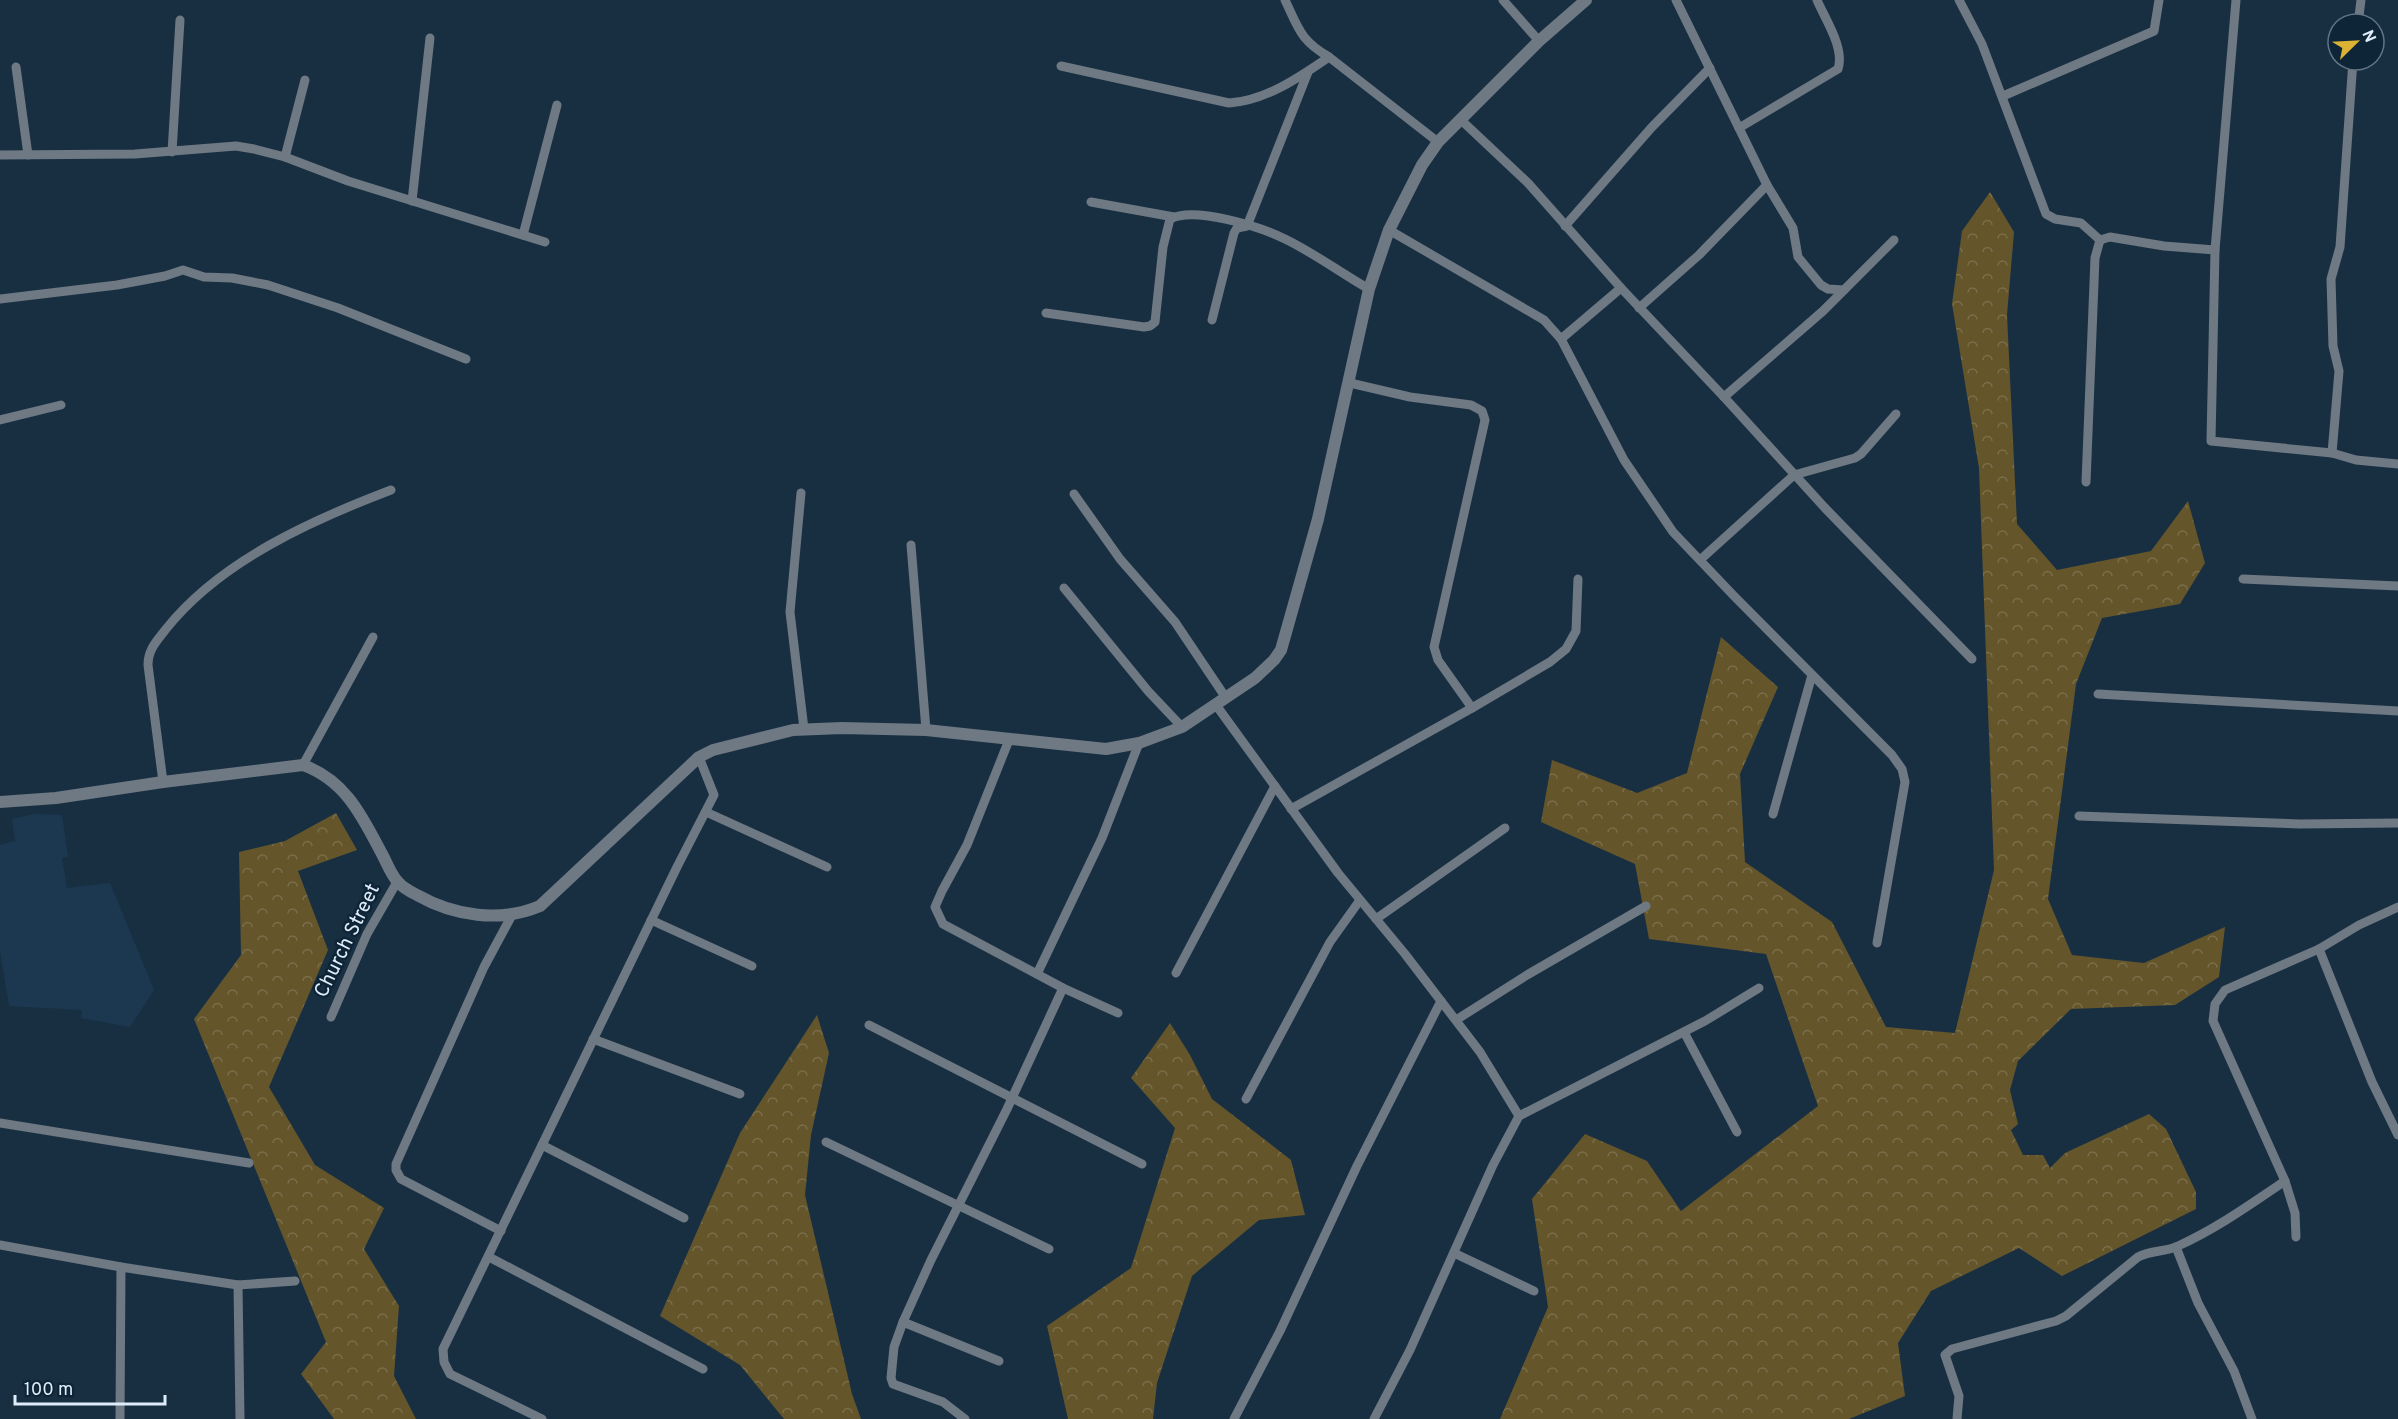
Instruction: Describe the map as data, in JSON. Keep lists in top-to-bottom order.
{
  "streets": {
    "street": ["Church Street"]
  },
  "scale_bar": "100 m",
  "north": "top right"
}
